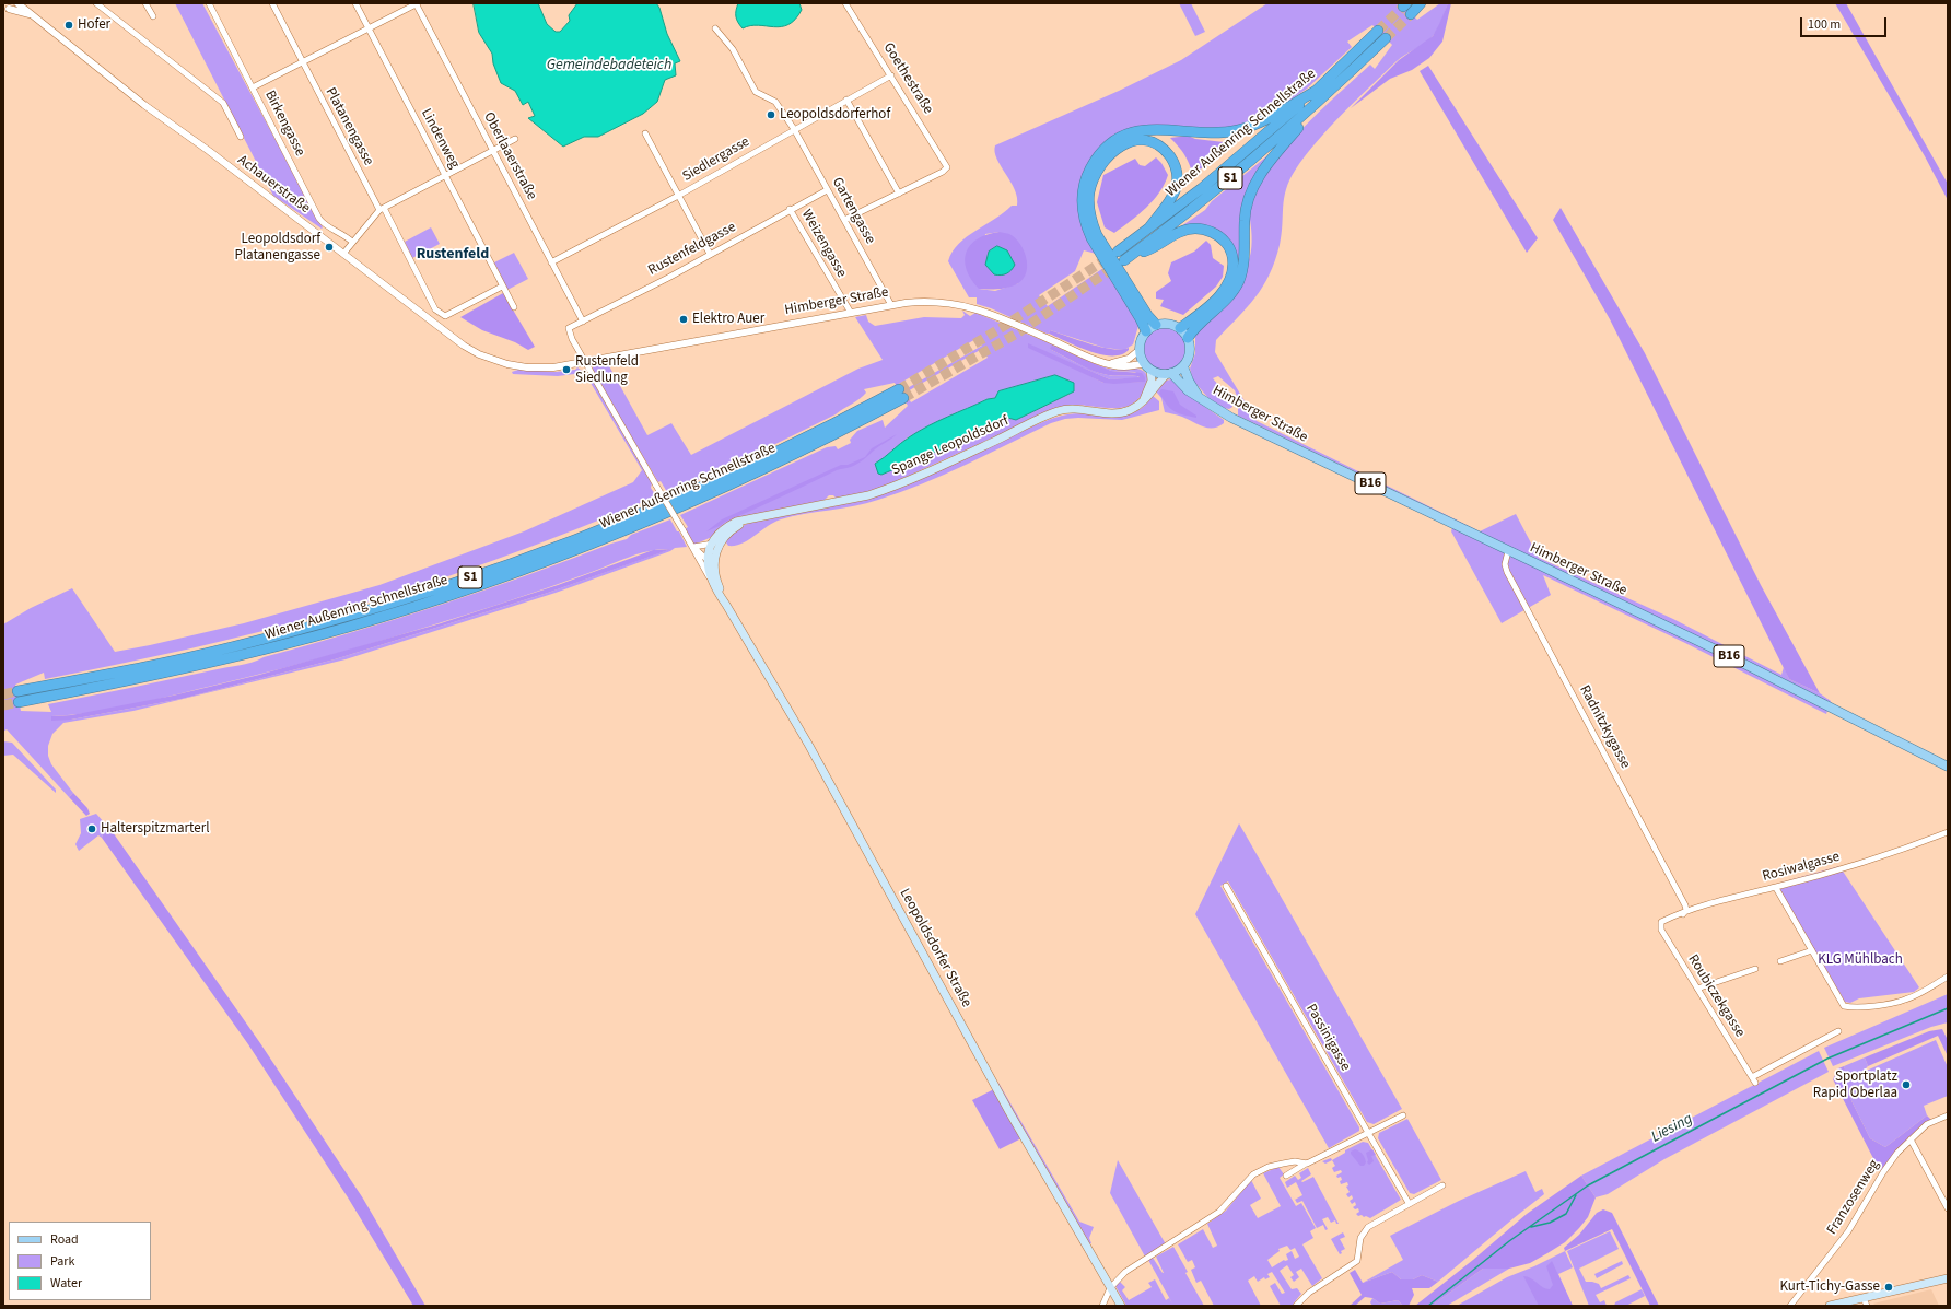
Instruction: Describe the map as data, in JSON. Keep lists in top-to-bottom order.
{
  "streets": {
    "highway": ["Wiener Außenring Schnellstraße", "S1"],
    "main road": [
      "Himberger Straße",
      "Spange Leopoldsdorf",
      "B16",
      "Leopoldsdorfer Straße"
    ],
    "street": [
      "Goethestraße",
      "Birkengasse",
      "Platanengasse",
      "Lindenweg",
      "Oberlaaerstraße",
      "Siedlergasse",
      "Achauerstraße",
      "Gartengasse",
      "Weizengasse",
      "Rustenfeldgasse",
      "Radnitzkygasse",
      "Rosiwalgasse",
      "Roubiczekgasse",
      "Passinigasse",
      "Franzosenweg"
    ]
  },
  "crossings": [
    ["Goethestraße", "Siedlergasse"],
    ["Platanengasse", "Lindenweg"],
    ["Wiener Außenring Schnellstraße", "Himberger Straße"],
    ["Wiener Außenring Schnellstraße", "Spange Leopoldsdorf"],
    ["Oberlaaerstraße", "Siedlergasse"],
    ["Oberlaaerstraße", "Rustenfeldgasse"],
    ["Siedlergasse", "Gartengasse"],
    ["Achauerstraße", "Himberger Straße"],
    ["Gartengasse", "Rustenfeldgasse"],
    ["Gartengasse", "Himberger Straße"],
    ["Weizengasse", "Rustenfeldgasse"],
    ["Weizengasse", "Himberger Straße"],
    ["Rustenfeldgasse", "Leopoldsdorfer Straße"],
    ["Himberger Straße", "Spange Leopoldsdorf"],
    ["Himberger Straße", "Radnitzkygasse"],
    ["Himberger Straße", "Leopoldsdorfer Straße"],
    ["Spange Leopoldsdorf", "Leopoldsdorfer Straße"],
    ["Radnitzkygasse", "Rosiwalgasse"],
    ["Rosiwalgasse", "Roubiczekgasse"]
  ],
  "districts": ["Rustenfeld"],
  "water": ["Gemeindebadeteich", "Liesing"],
  "parks": ["KLG Mühlbach"],
  "places": [
    "Hofer",
    "Leopoldsdorferhof",
    "Leopoldsdorf Platanengasse",
    "Elektro Auer",
    "Rustenfeld Siedlung",
    "Halterspitzmarterl",
    "Sportplatz Rapid Oberlaa",
    "Kurt-Tichy-Gasse"
  ],
  "legend": ["Road", "Park", "Water"],
  "scale_bar": "100 m"
}
